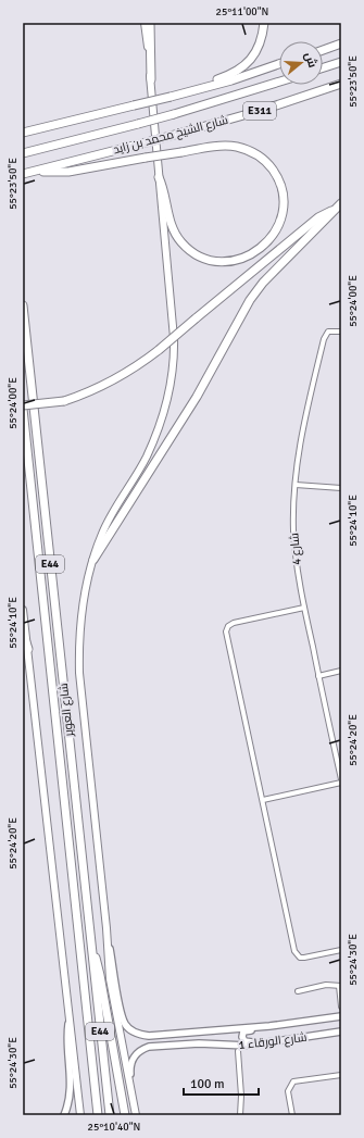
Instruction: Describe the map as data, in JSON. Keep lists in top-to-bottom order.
{
  "streets": {
    "highway": [
      "E311",
      "شارع الشيخ محمد بن زايد",
      "E44",
      "شارع العوير"
    ],
    "main road": ["شارع الورقاء 1"],
    "street": ["شارع 4"]
  },
  "scale_bar": "100 m",
  "north": "right",
  "coordinates": [
    "25°11'00\"N",
    "55°23'50\"E",
    "55°24'00\"E",
    "55°24'10\"E",
    "55°24'20\"E",
    "55°24'30\"E",
    "25°10'40\"N"
  ]
}
